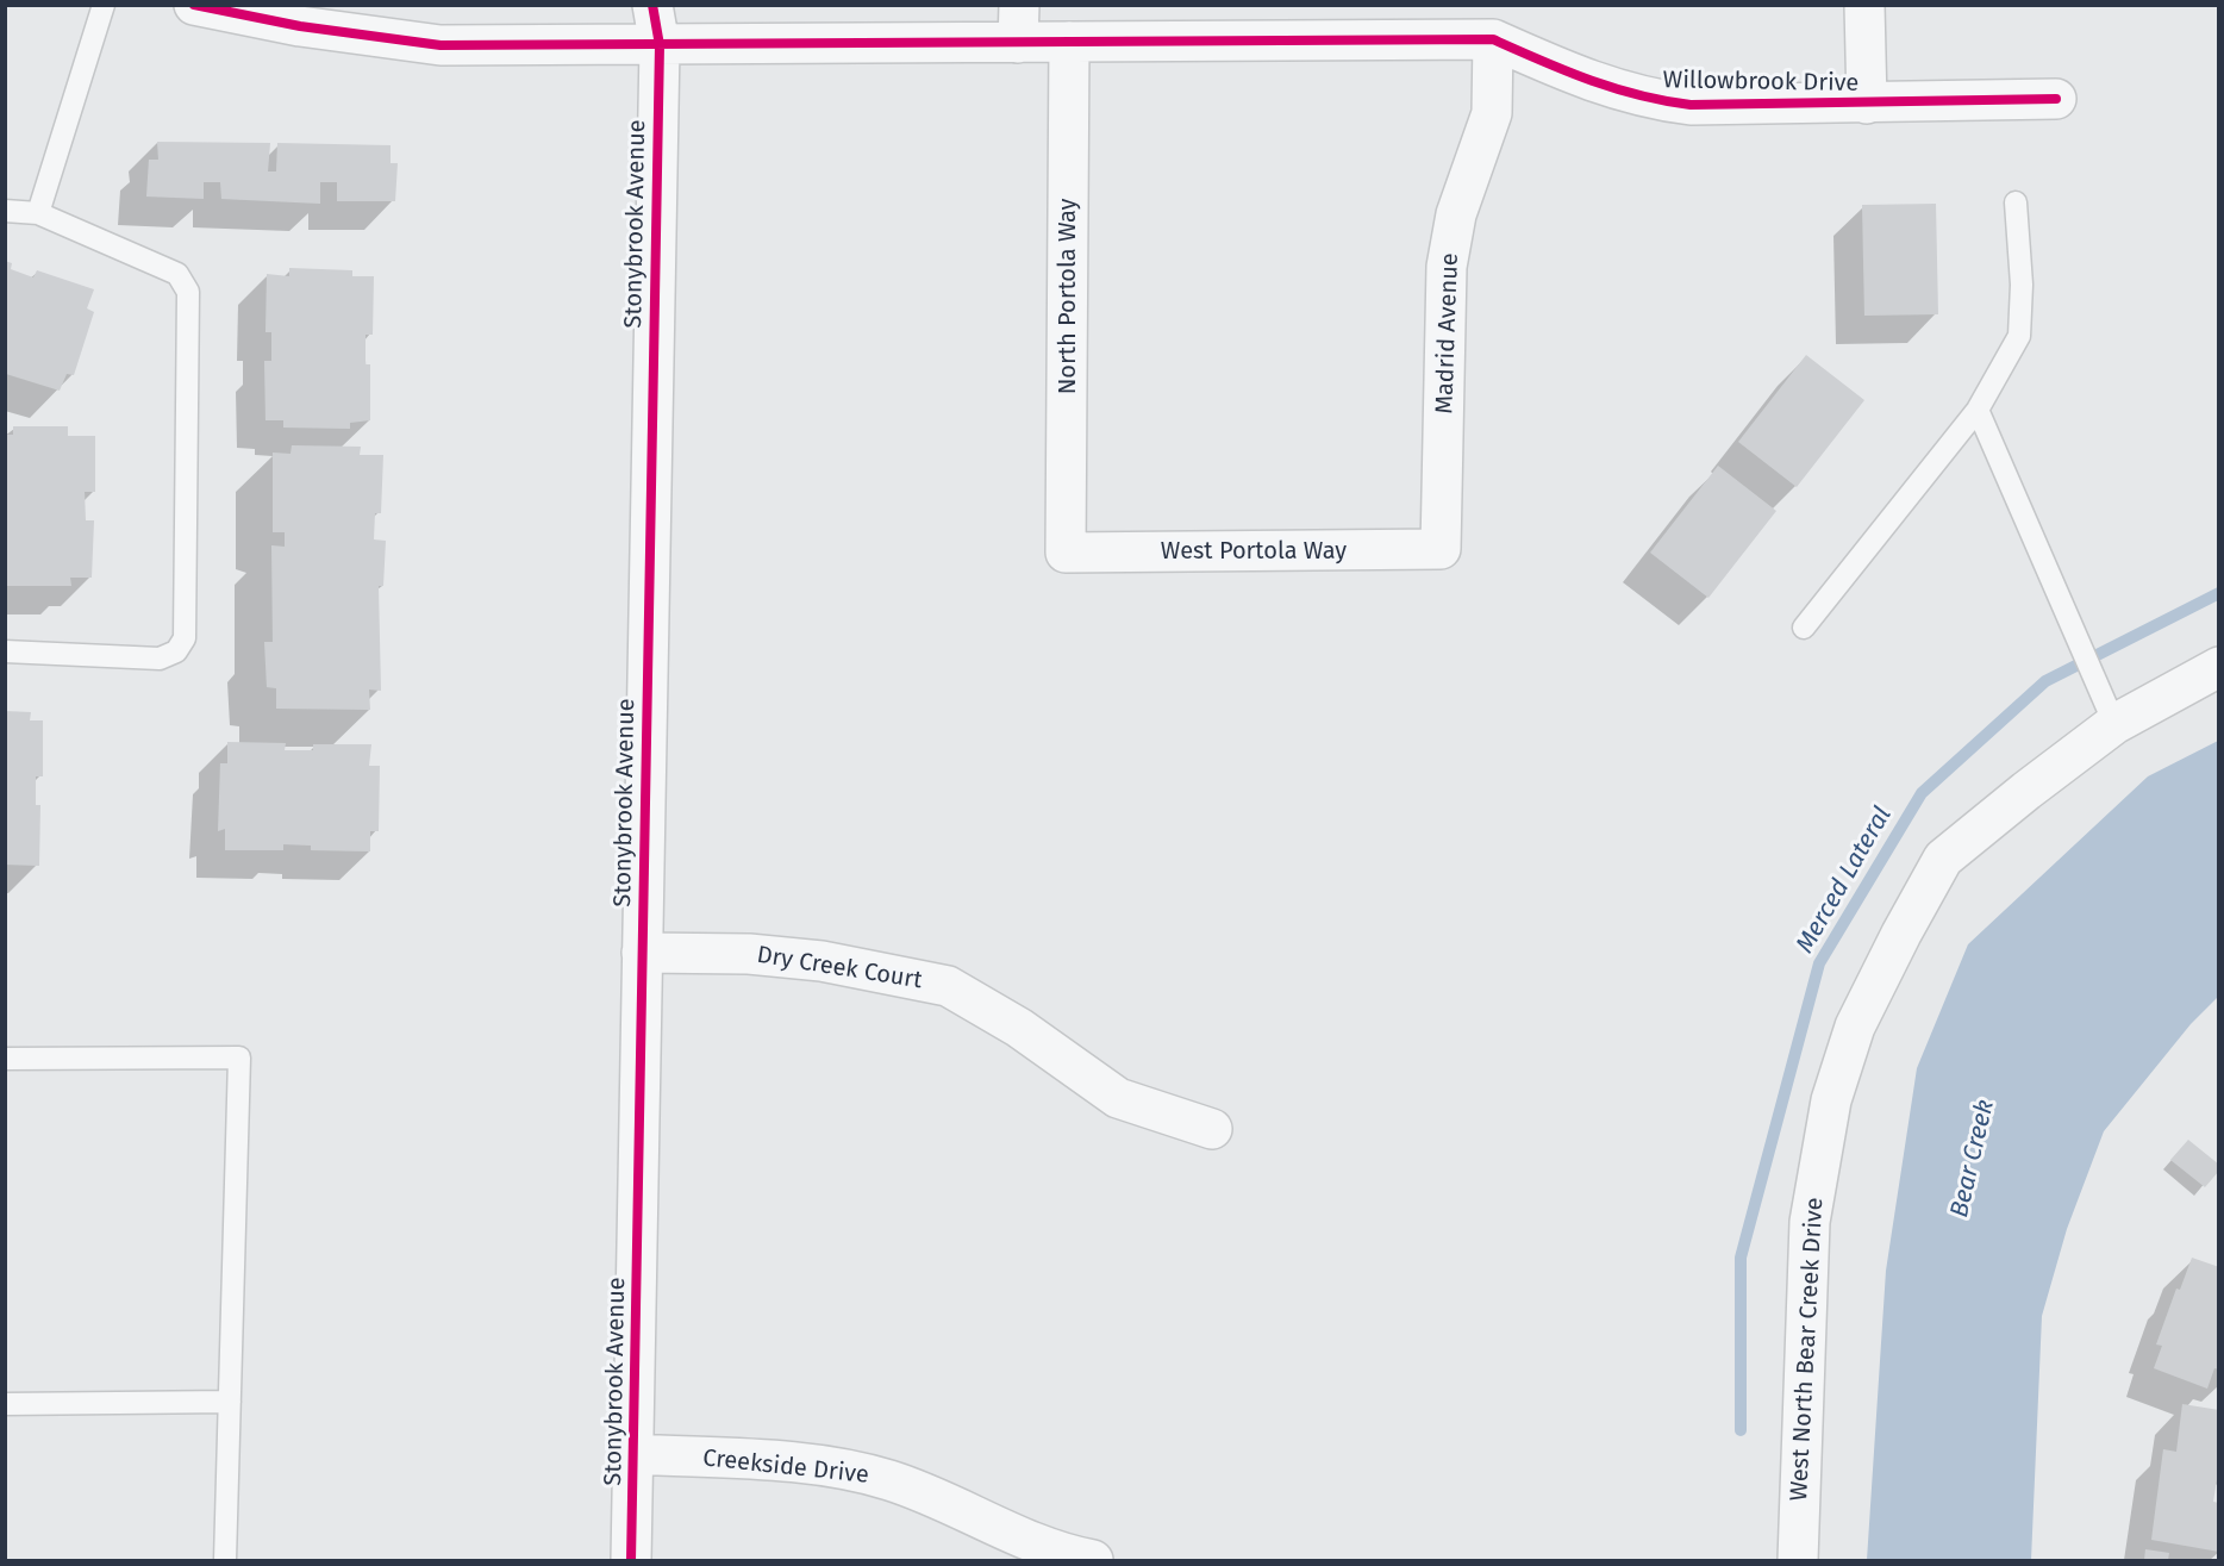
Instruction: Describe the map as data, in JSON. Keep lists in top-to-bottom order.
{
  "streets": {
    "street": [
      "Willowbrook Drive",
      "Stonybrook Avenue",
      "North Portola Way",
      "Madrid Avenue",
      "West Portola Way",
      "Dry Creek Court",
      "West North Bear Creek Drive",
      "Creekside Drive"
    ]
  },
  "crossings": [
    ["Willowbrook Drive", "Stonybrook Avenue"],
    ["Willowbrook Drive", "North Portola Way"],
    ["Willowbrook Drive", "Madrid Avenue"],
    ["Stonybrook Avenue", "Dry Creek Court"],
    ["Stonybrook Avenue", "Creekside Drive"],
    ["North Portola Way", "West Portola Way"],
    ["Madrid Avenue", "West Portola Way"]
  ],
  "water": ["Merced Lateral", "Bear Creek"]
}
